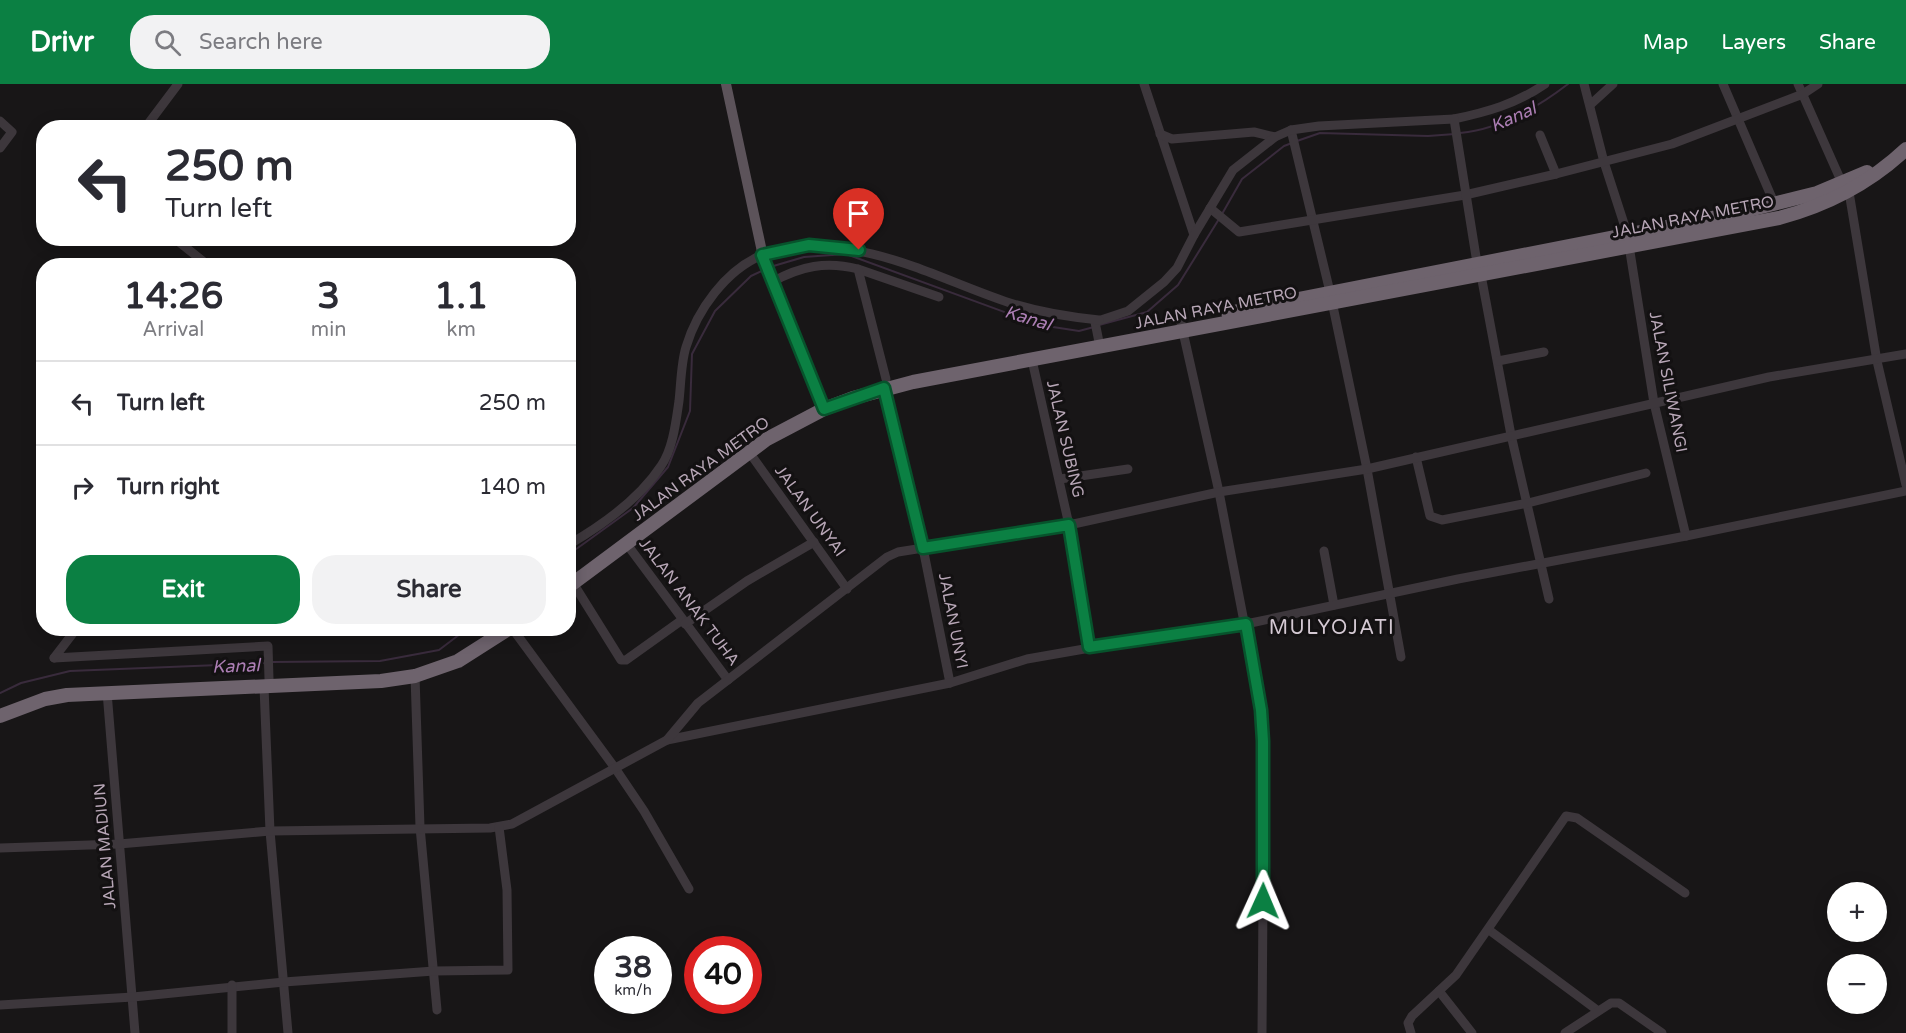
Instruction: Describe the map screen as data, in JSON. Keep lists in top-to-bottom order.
{
  "streets": {
    "highway": ["JALAN RAYA METRO"],
    "street": [
      "JALAN SILIWANGI",
      "JALAN SUBING",
      "JALAN UNYAI",
      "JALAN ANAK TUHA",
      "JALAN UNYI",
      "JALAN MADIUN"
    ]
  },
  "crossings": [
    ["JALAN RAYA METRO", "JALAN SILIWANGI"],
    ["JALAN RAYA METRO", "JALAN SUBING"],
    ["JALAN RAYA METRO", "JALAN UNYAI"],
    ["JALAN RAYA METRO", "JALAN ANAK TUHA"],
    ["JALAN RAYA METRO", "JALAN UNYI"]
  ],
  "districts": ["MULYOJATI"],
  "water": ["Kanal"],
  "page": {
    "header": "Drivr",
    "search": "Search here",
    "nav": ["Map", "Layers", "Share"],
    "turn": ["250 m", "Turn left"],
    "eta": [
      "14:26",
      "Arrival",
      "3",
      "min",
      "1.1",
      "km"
    ],
    "list": [
      {
        "name": "Turn left",
        "value": "250 m"
      },
      {
        "name": "Turn right",
        "value": "140 m"
      }
    ],
    "buttons": ["Exit", "Share"],
    "map_buttons": ["+", "−"],
    "speed": "38 km/h",
    "limit": "40"
  }
}
